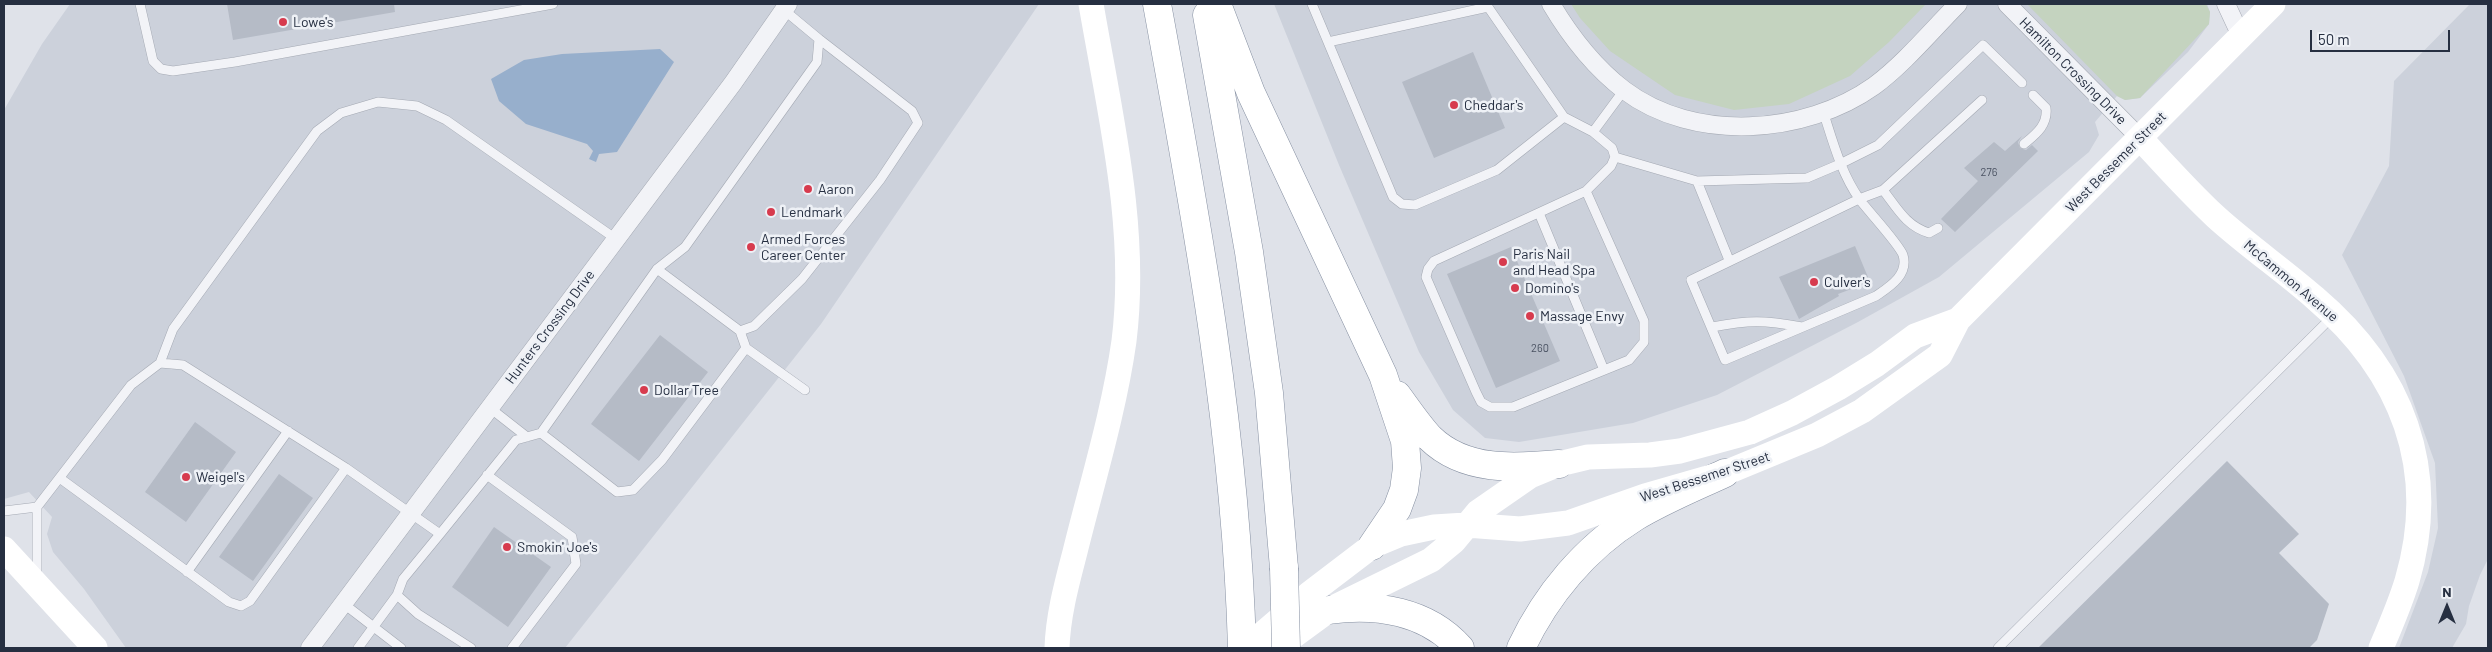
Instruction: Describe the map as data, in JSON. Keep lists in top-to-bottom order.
{
  "streets": {
    "main road": ["West Bessemer Street", "McCammon Avenue"],
    "street": ["Hamilton Crossing Drive", "Hunters Crossing Drive"]
  },
  "crossings": [
    ["Hamilton Crossing Drive", "West Bessemer Street"],
    ["Hamilton Crossing Drive", "McCammon Avenue"],
    ["West Bessemer Street", "McCammon Avenue"]
  ],
  "places": [
    "Lowe's",
    "Cheddar's",
    "Aaron",
    "Lendmark",
    "Armed Forces Career Center",
    "Paris Nail and Head Spa",
    "Culver's",
    "Domino's",
    "Massage Envy",
    "Dollar Tree",
    "Weigel's",
    "Smokin' Joe's"
  ],
  "house_numbers": ["276", "260"],
  "scale_bar": "50 m",
  "north": "top"
}
